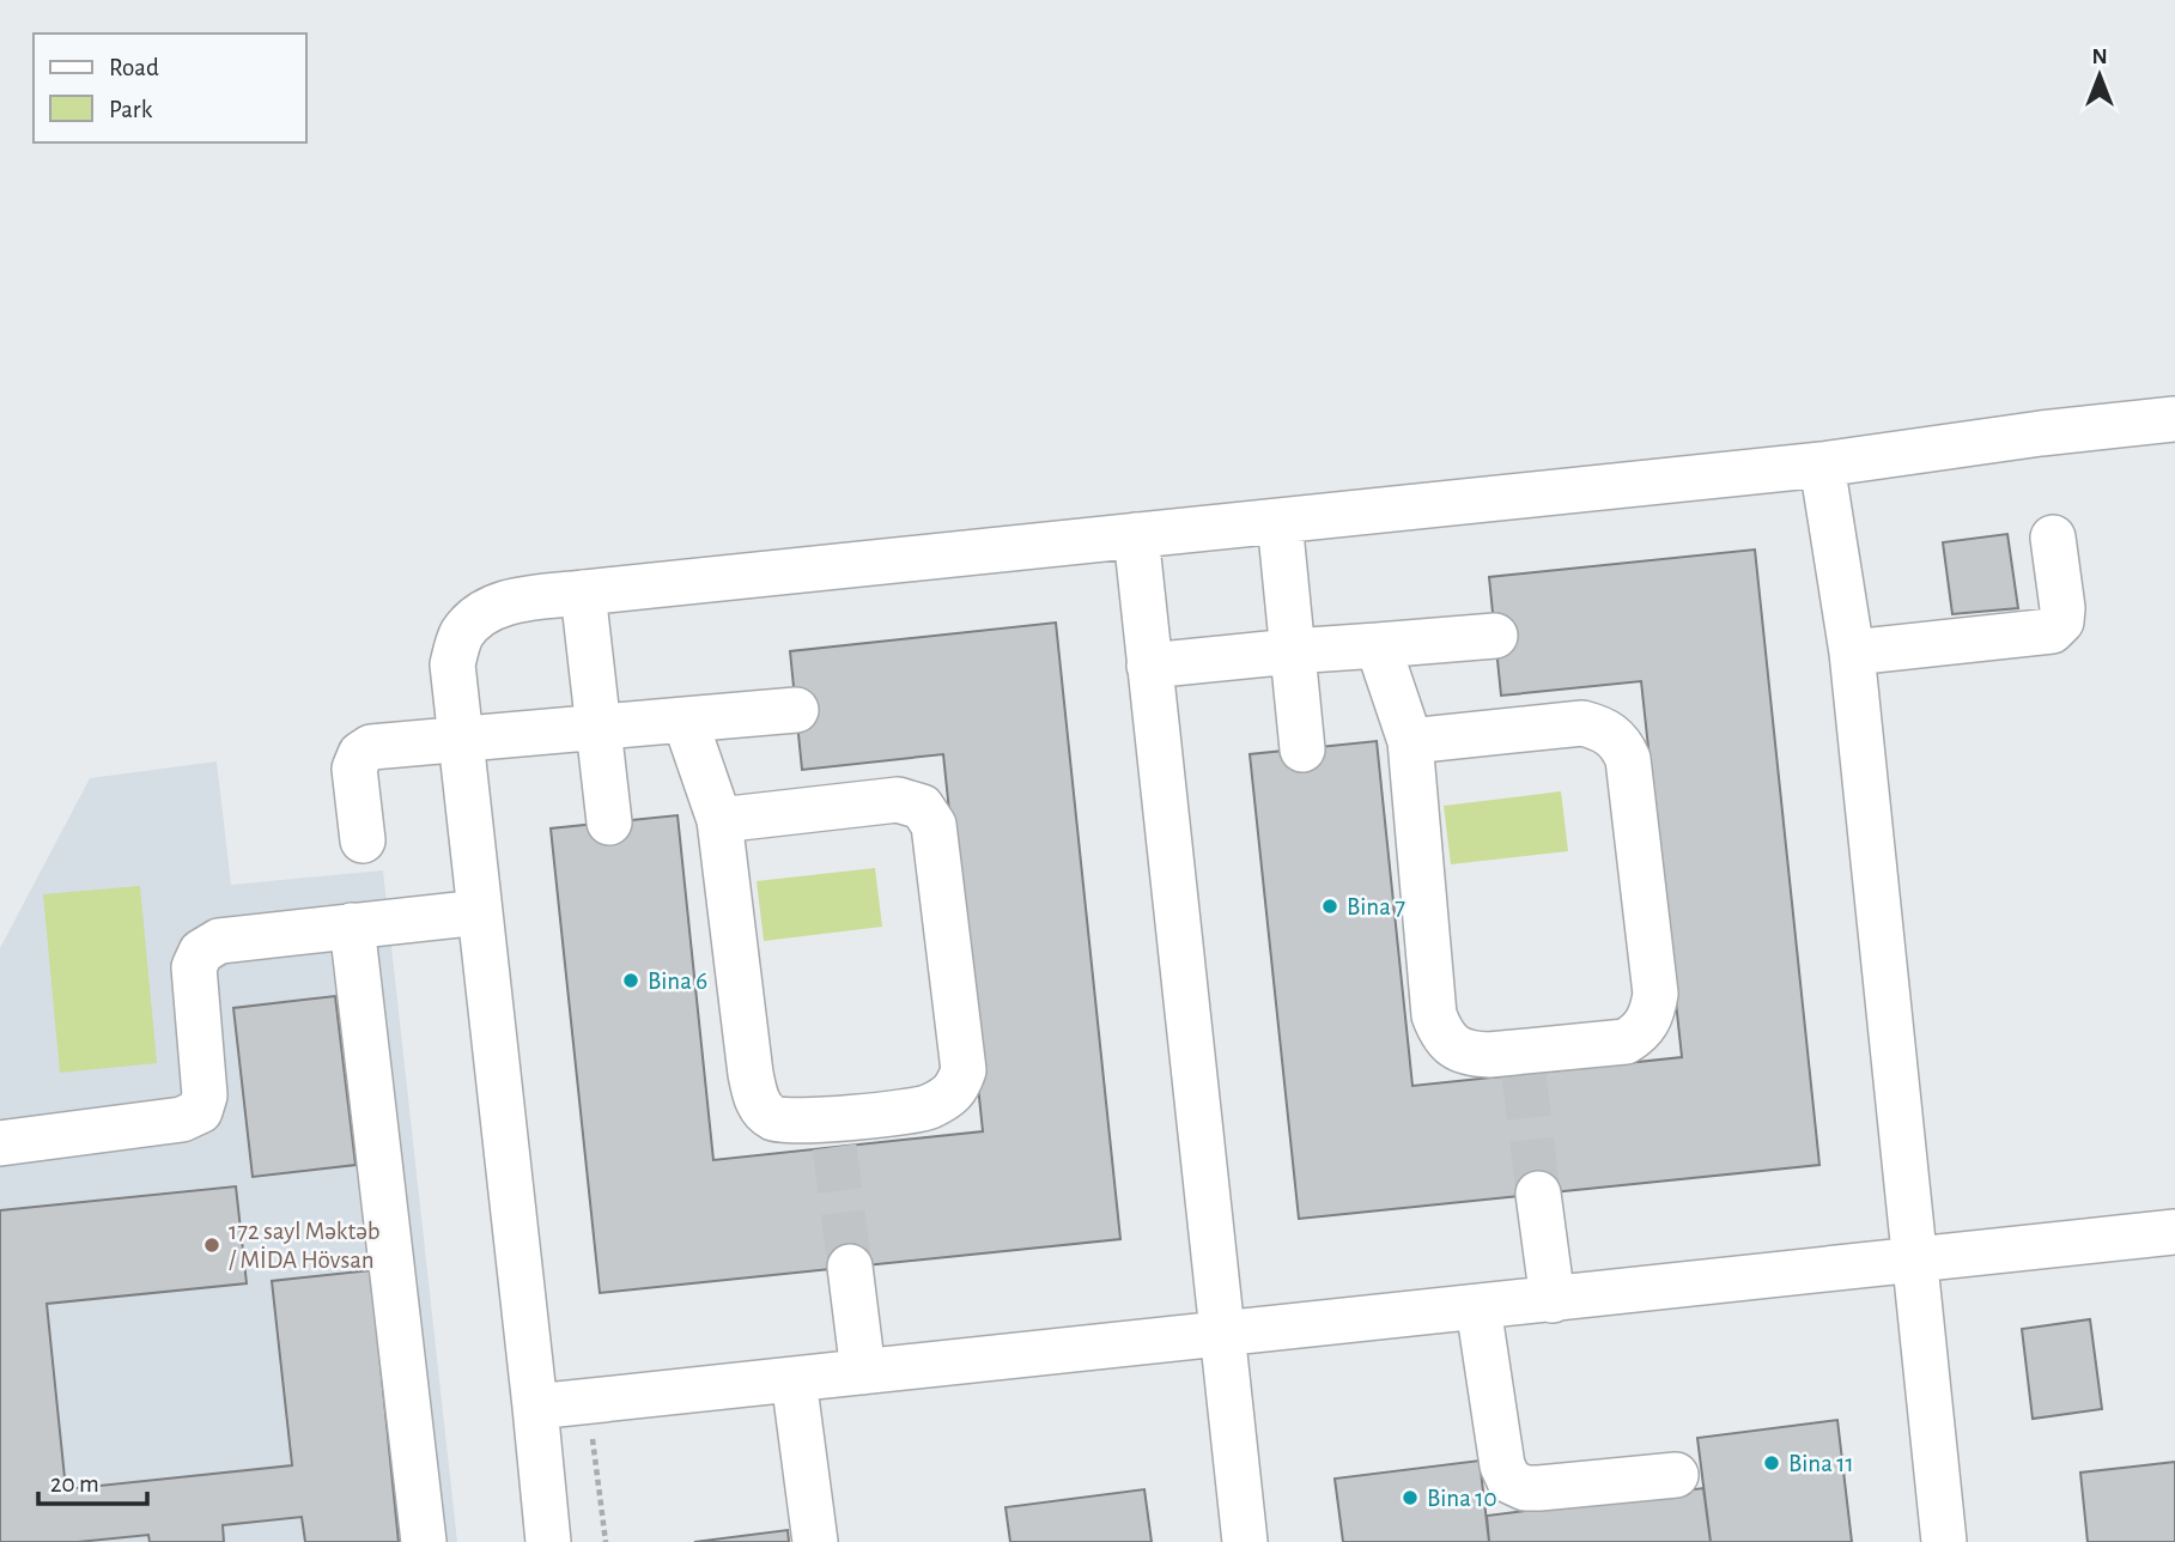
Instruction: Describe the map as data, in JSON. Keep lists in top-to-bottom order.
{
  "places": [
    "Bina 7",
    "Bina 6",
    "172 sayl Məktəb / MİDA Hövsan",
    "Bina 11",
    "Bina 10"
  ],
  "legend": ["Road", "Park"],
  "scale_bar": "20 m",
  "north": "top"
}
